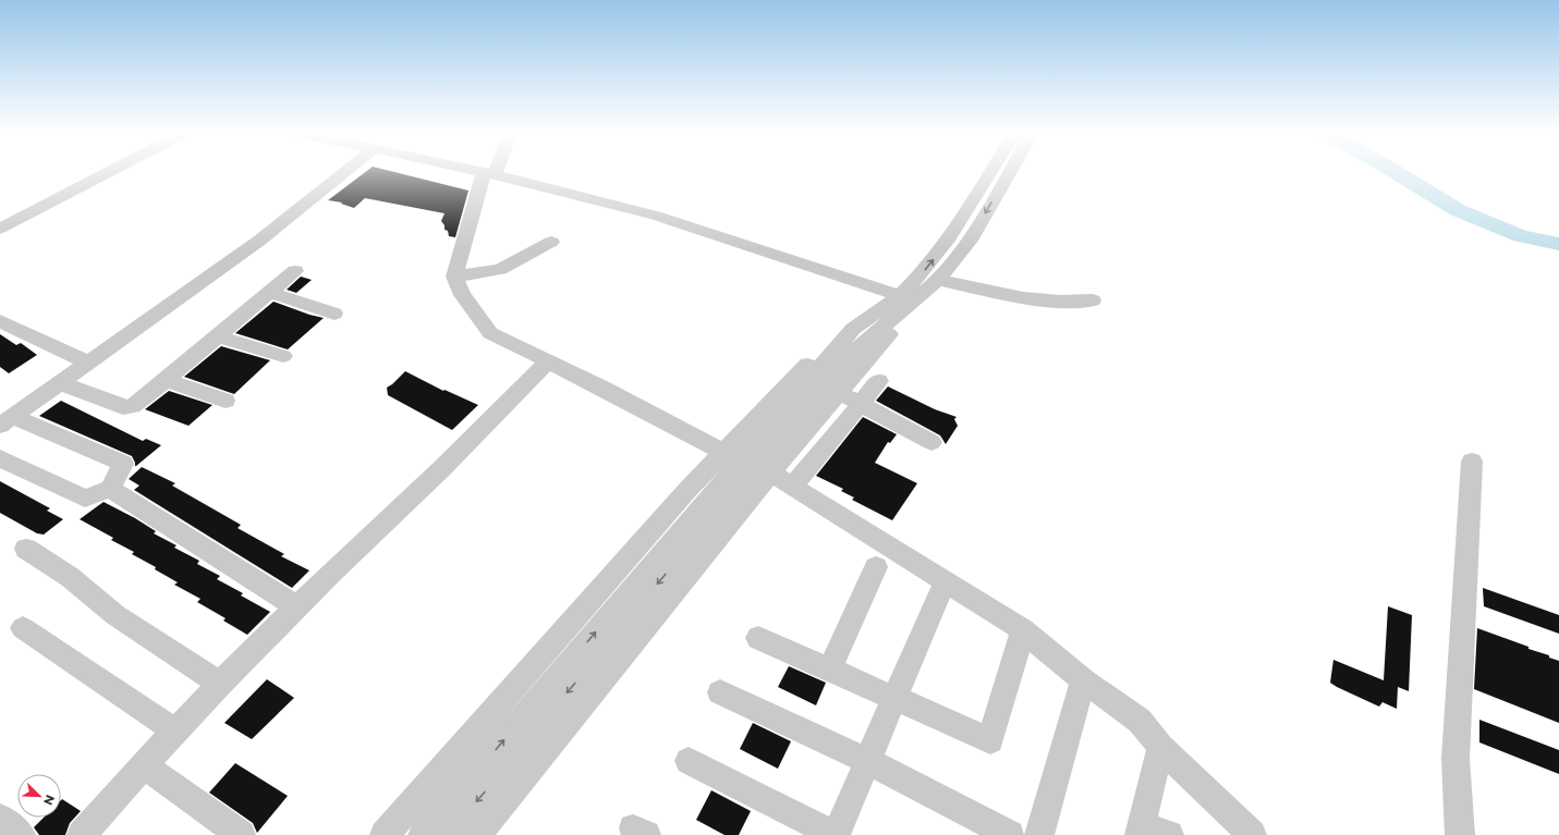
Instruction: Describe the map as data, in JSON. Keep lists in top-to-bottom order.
{
  "north": "bottom right"
}
